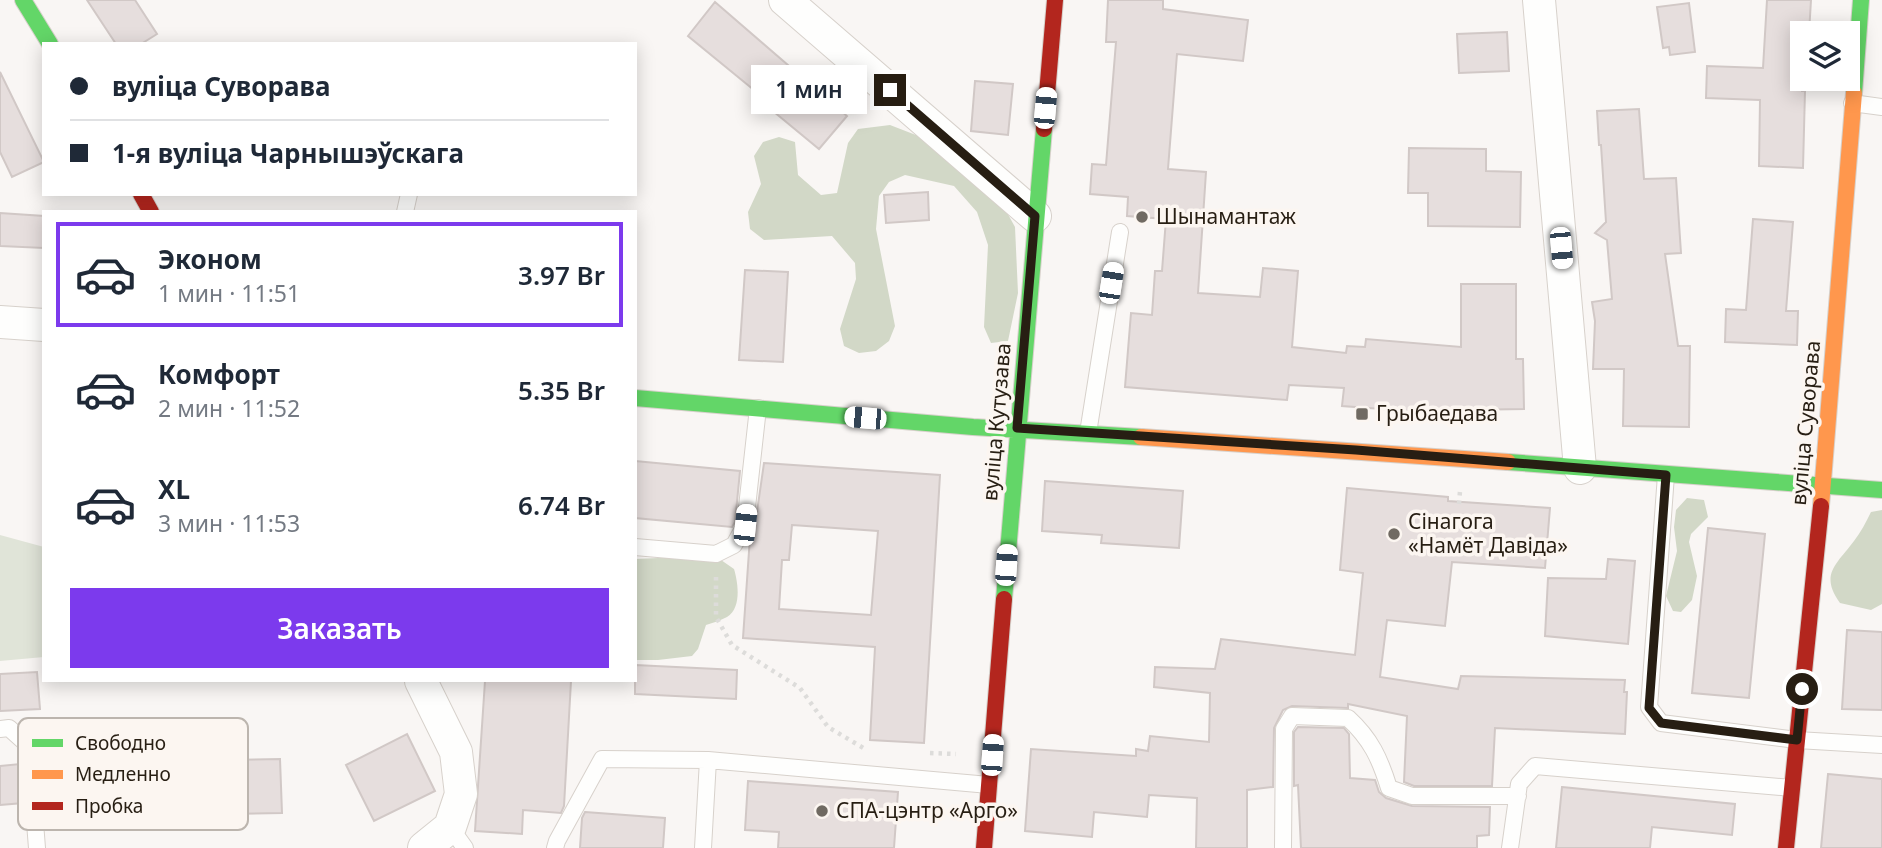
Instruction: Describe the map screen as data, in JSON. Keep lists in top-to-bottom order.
{
  "streets": {
    "street": ["вуліца Кутузава", "вуліца Суворава"]
  },
  "places": {
    "other": ["Шынамантаж", "Сінагога «Намёт Давіда»", "СПА-цэнтр «Арго»"],
    "transit": ["Грыбаедава"]
  },
  "legend": ["Свободно", "Медленно", "Пробка"],
  "page": {
    "banner": ["вуліца Суворава", "1-я вуліца Чарнышэўскага"],
    "bubble": "1 мин",
    "list": [
      {
        "name": "Эконом",
        "note": "1 мин · 11:51",
        "value": "3.97 Br"
      },
      {
        "name": "Комфорт",
        "note": "2 мин · 11:52",
        "value": "5.35 Br"
      },
      {
        "name": "XL",
        "note": "3 мин · 11:53",
        "value": "6.74 Br"
      }
    ],
    "buttons": "Заказать"
  }
}
